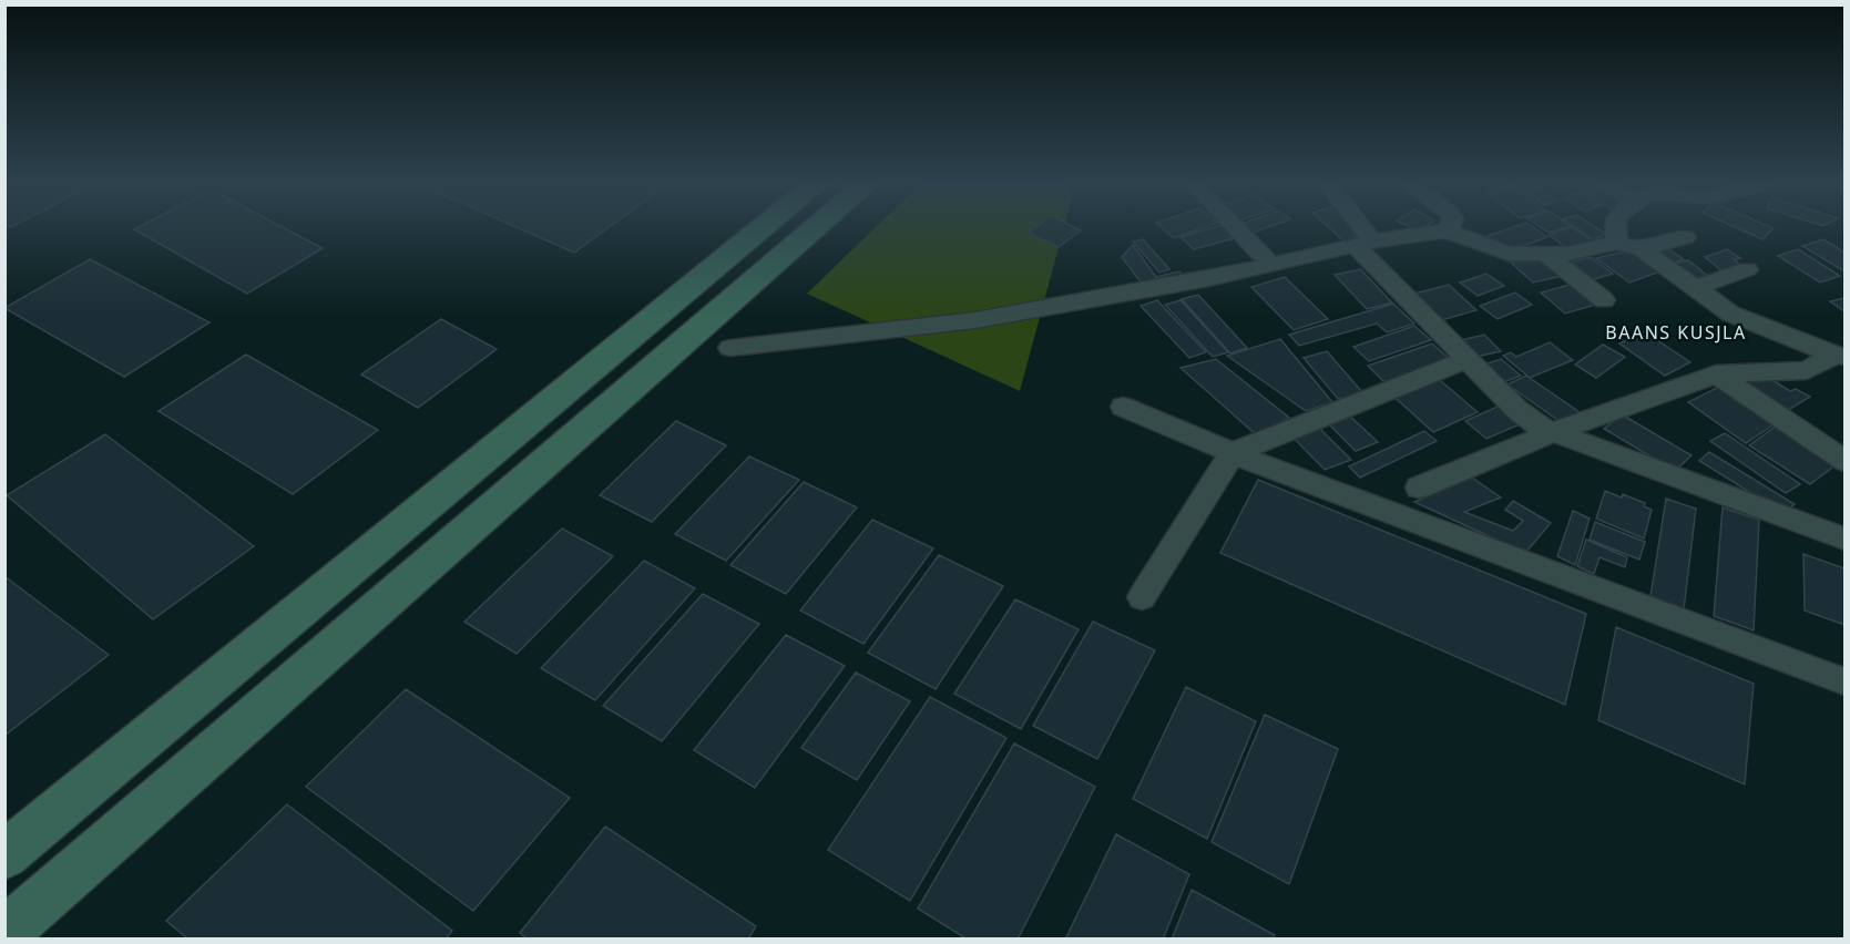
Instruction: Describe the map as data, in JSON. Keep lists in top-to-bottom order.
{
  "districts": ["BAANS KUSJLA"]
}
